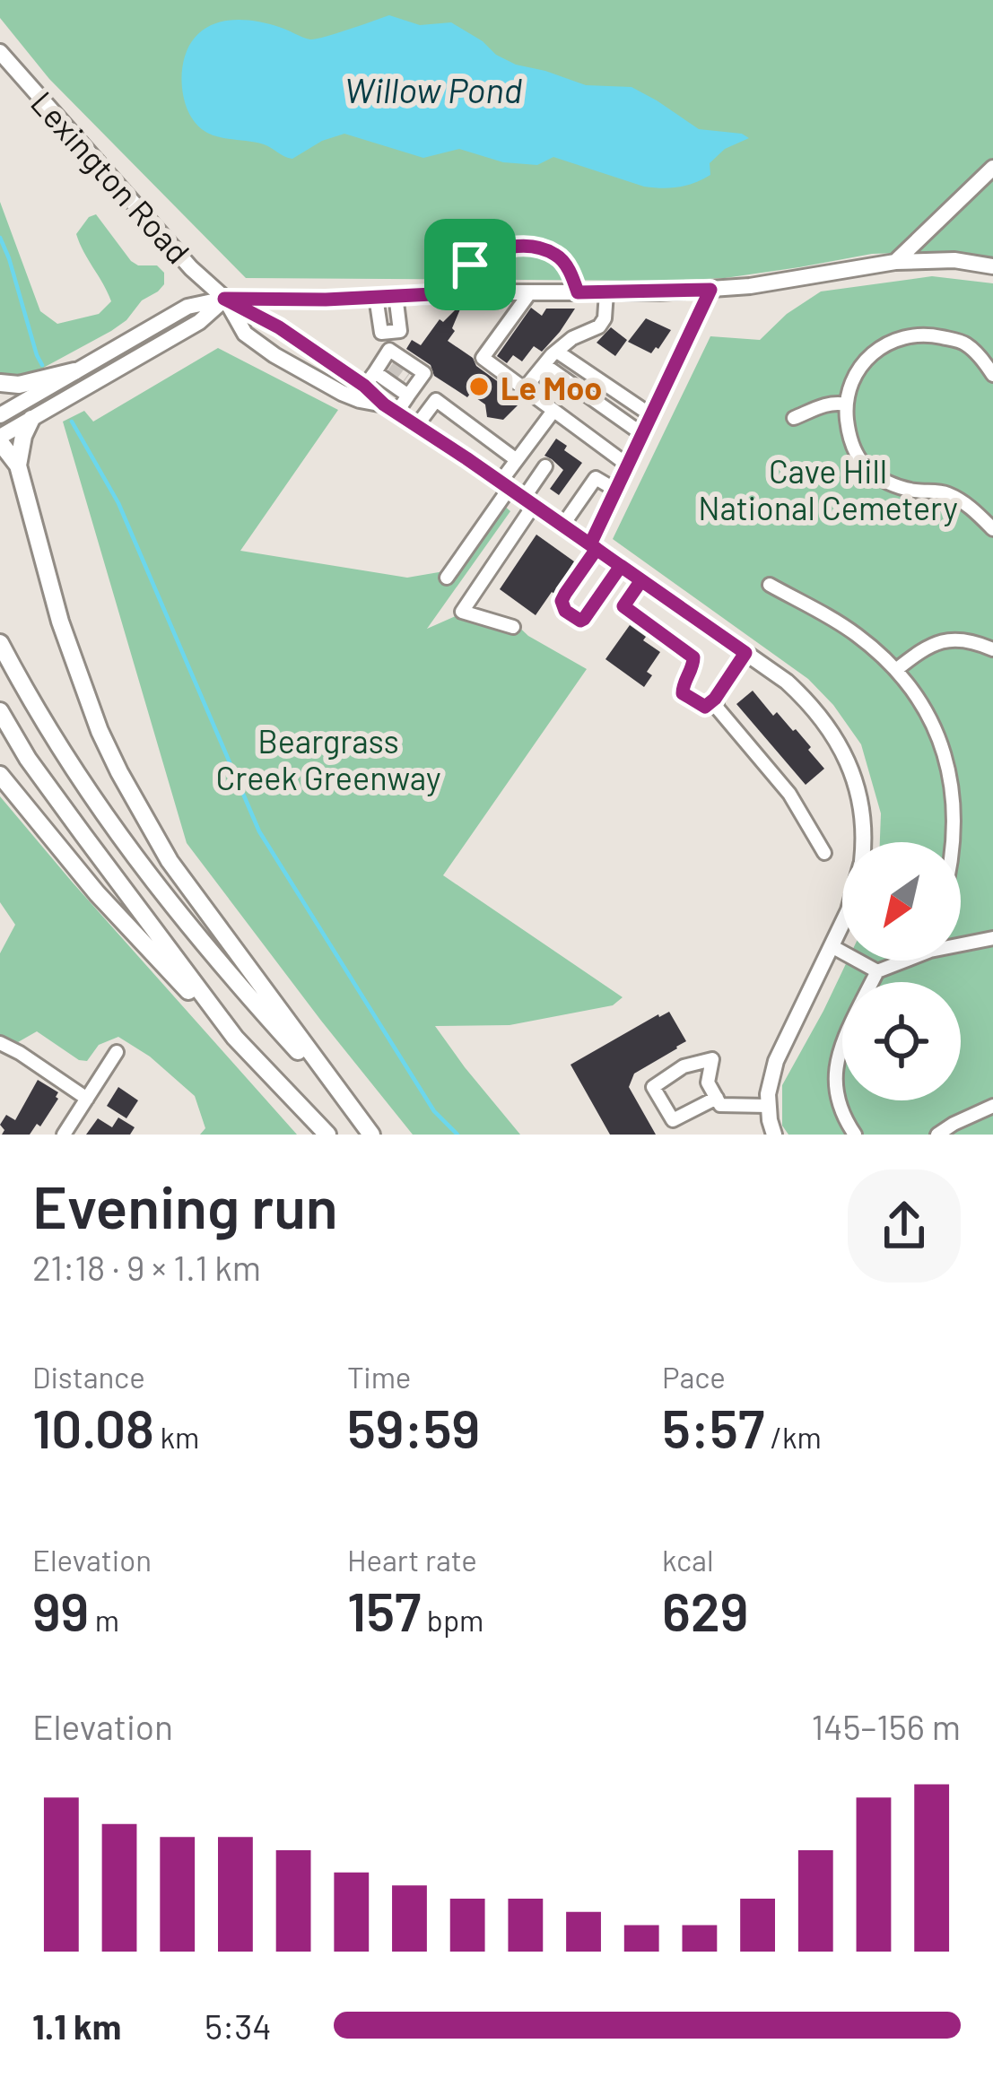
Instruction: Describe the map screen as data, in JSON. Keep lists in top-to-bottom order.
{
  "streets": {
    "main road": ["Lexington Road"]
  },
  "water": ["Willow Pond"],
  "parks": ["Cave Hill National Cemetery", "Beargrass Creek Greenway"],
  "places": ["Le Moo"],
  "north": "bottom left",
  "page": {
    "heading": ["Evening run", "21:18 · 9 × 1.1 km"],
    "stats": [
      ["Distance", "10.08 km"],
      ["Time", "59:59"],
      ["Pace", "5:57 /km"],
      ["Elevation", "99 m"],
      ["Heart rate", "157 bpm"],
      ["kcal", "629"]
    ],
    "chart": ["Elevation", "145–156 m"],
    "list": [
      {
        "name": "1.1 km",
        "note": "5:34"
      }
    ]
  }
}
